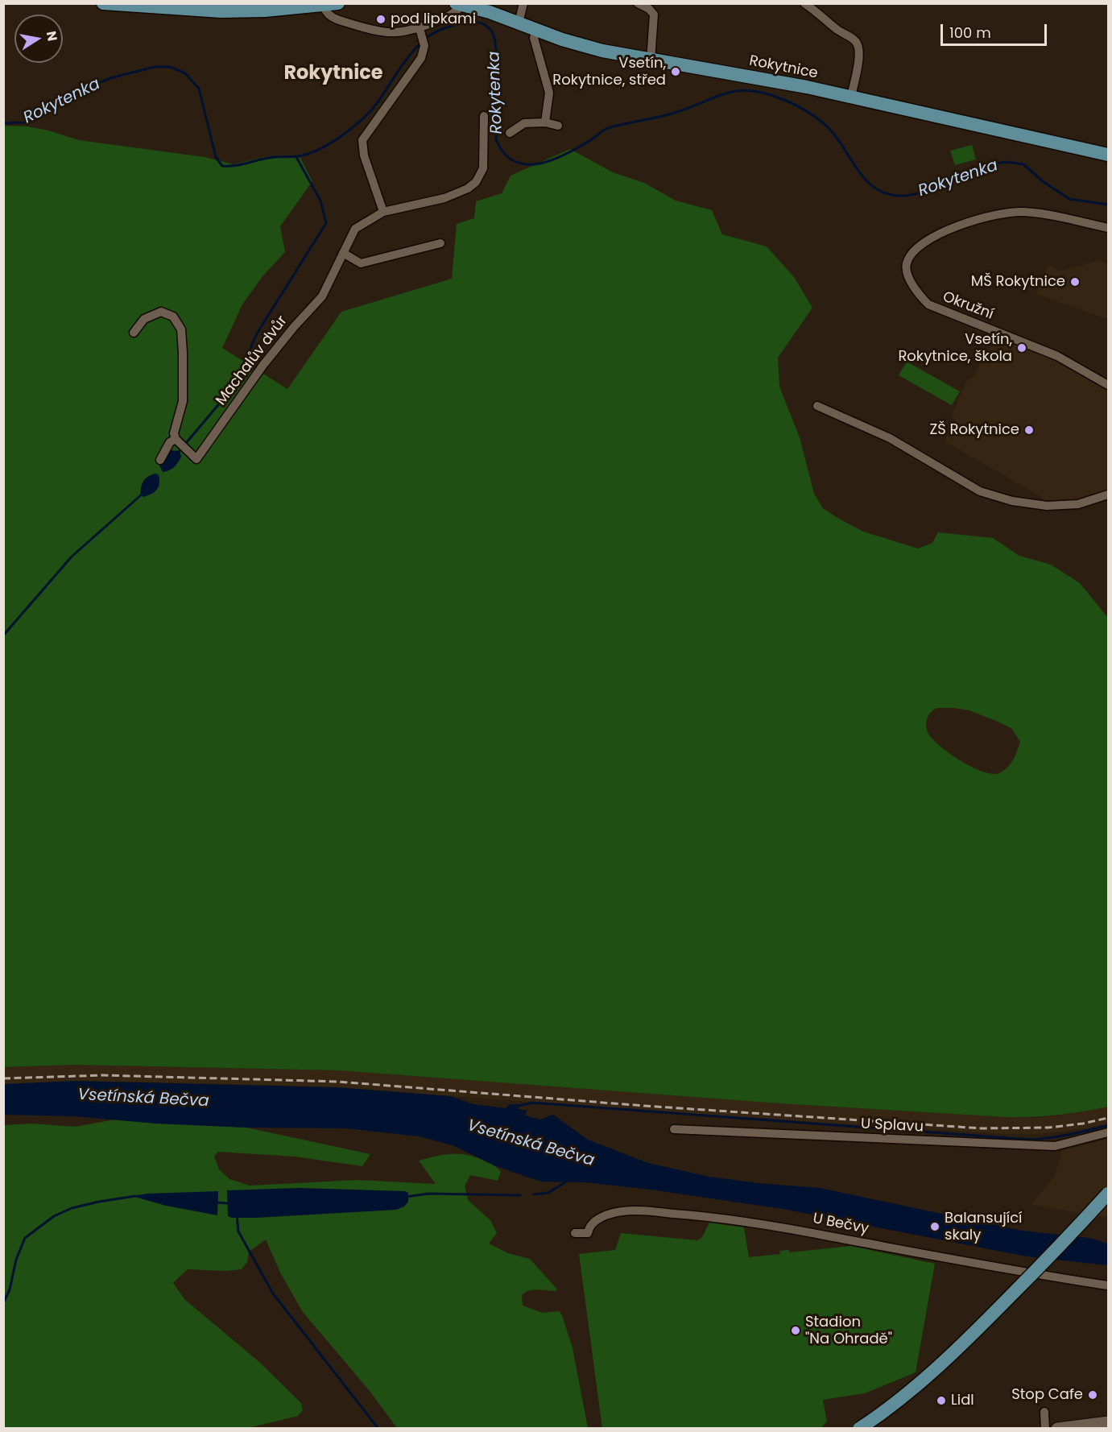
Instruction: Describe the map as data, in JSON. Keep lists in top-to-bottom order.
{
  "streets": {
    "main road": ["Rokytnice"],
    "street": [
      "Okružní",
      "Machalův dvůr",
      "U Splavu",
      "U Bečvy"
    ]
  },
  "districts": ["Rokytnice"],
  "water": ["Rokytenka", "Vsetínská Bečva"],
  "places": [
    "pod lipkami",
    "Vsetín, Rokytnice, střed",
    "MŠ Rokytnice",
    "Vsetín, Rokytnice, škola",
    "ZŠ Rokytnice",
    "Balansující skaly",
    "Stadion \"Na Ohradě\"",
    "Stop Cafe",
    "Lidl"
  ],
  "scale_bar": "100 m",
  "north": "right"
}
